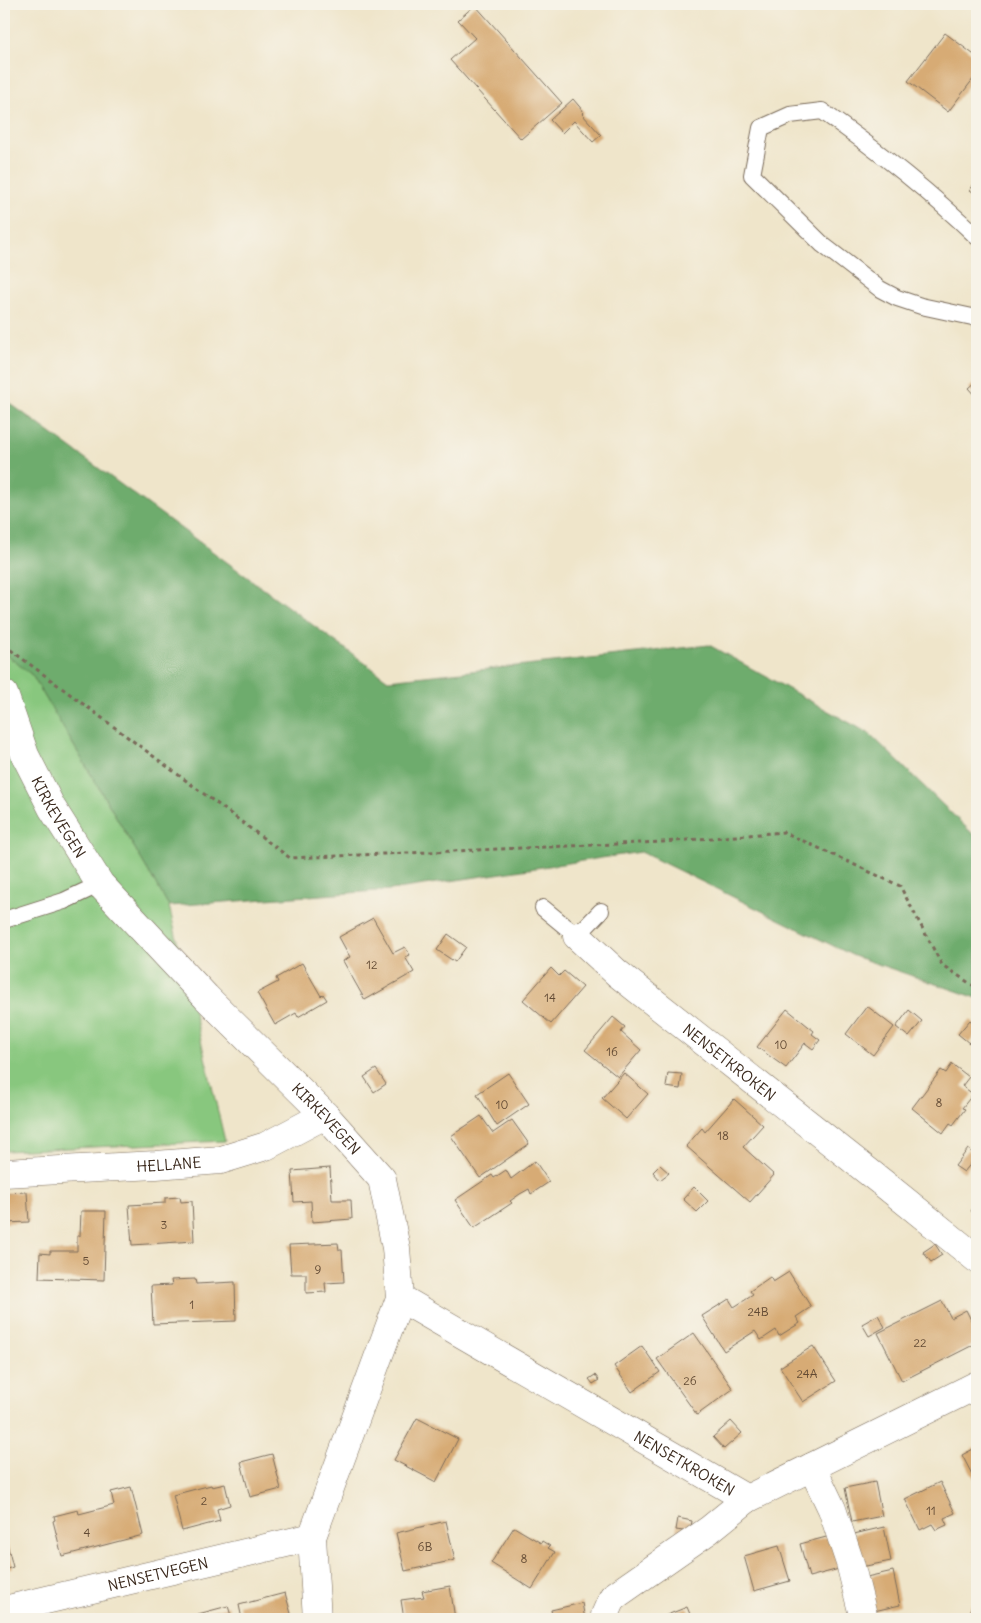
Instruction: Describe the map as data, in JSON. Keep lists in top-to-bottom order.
{
  "streets": {
    "street": [
      "KIRKEVEGEN",
      "NENSETKROKEN",
      "HELLANE",
      "NENSETVEGEN"
    ]
  },
  "crossings": [
    ["KIRKEVEGEN", "NENSETKROKEN"],
    ["KIRKEVEGEN", "HELLANE"],
    ["KIRKEVEGEN", "NENSETVEGEN"]
  ],
  "house_numbers": [
    "12",
    "14",
    "10",
    "16",
    "8",
    "10",
    "18",
    "3",
    "5",
    "9",
    "1",
    "24B",
    "22",
    "24A",
    "26",
    "2",
    "11",
    "4",
    "6B",
    "8"
  ]
}
